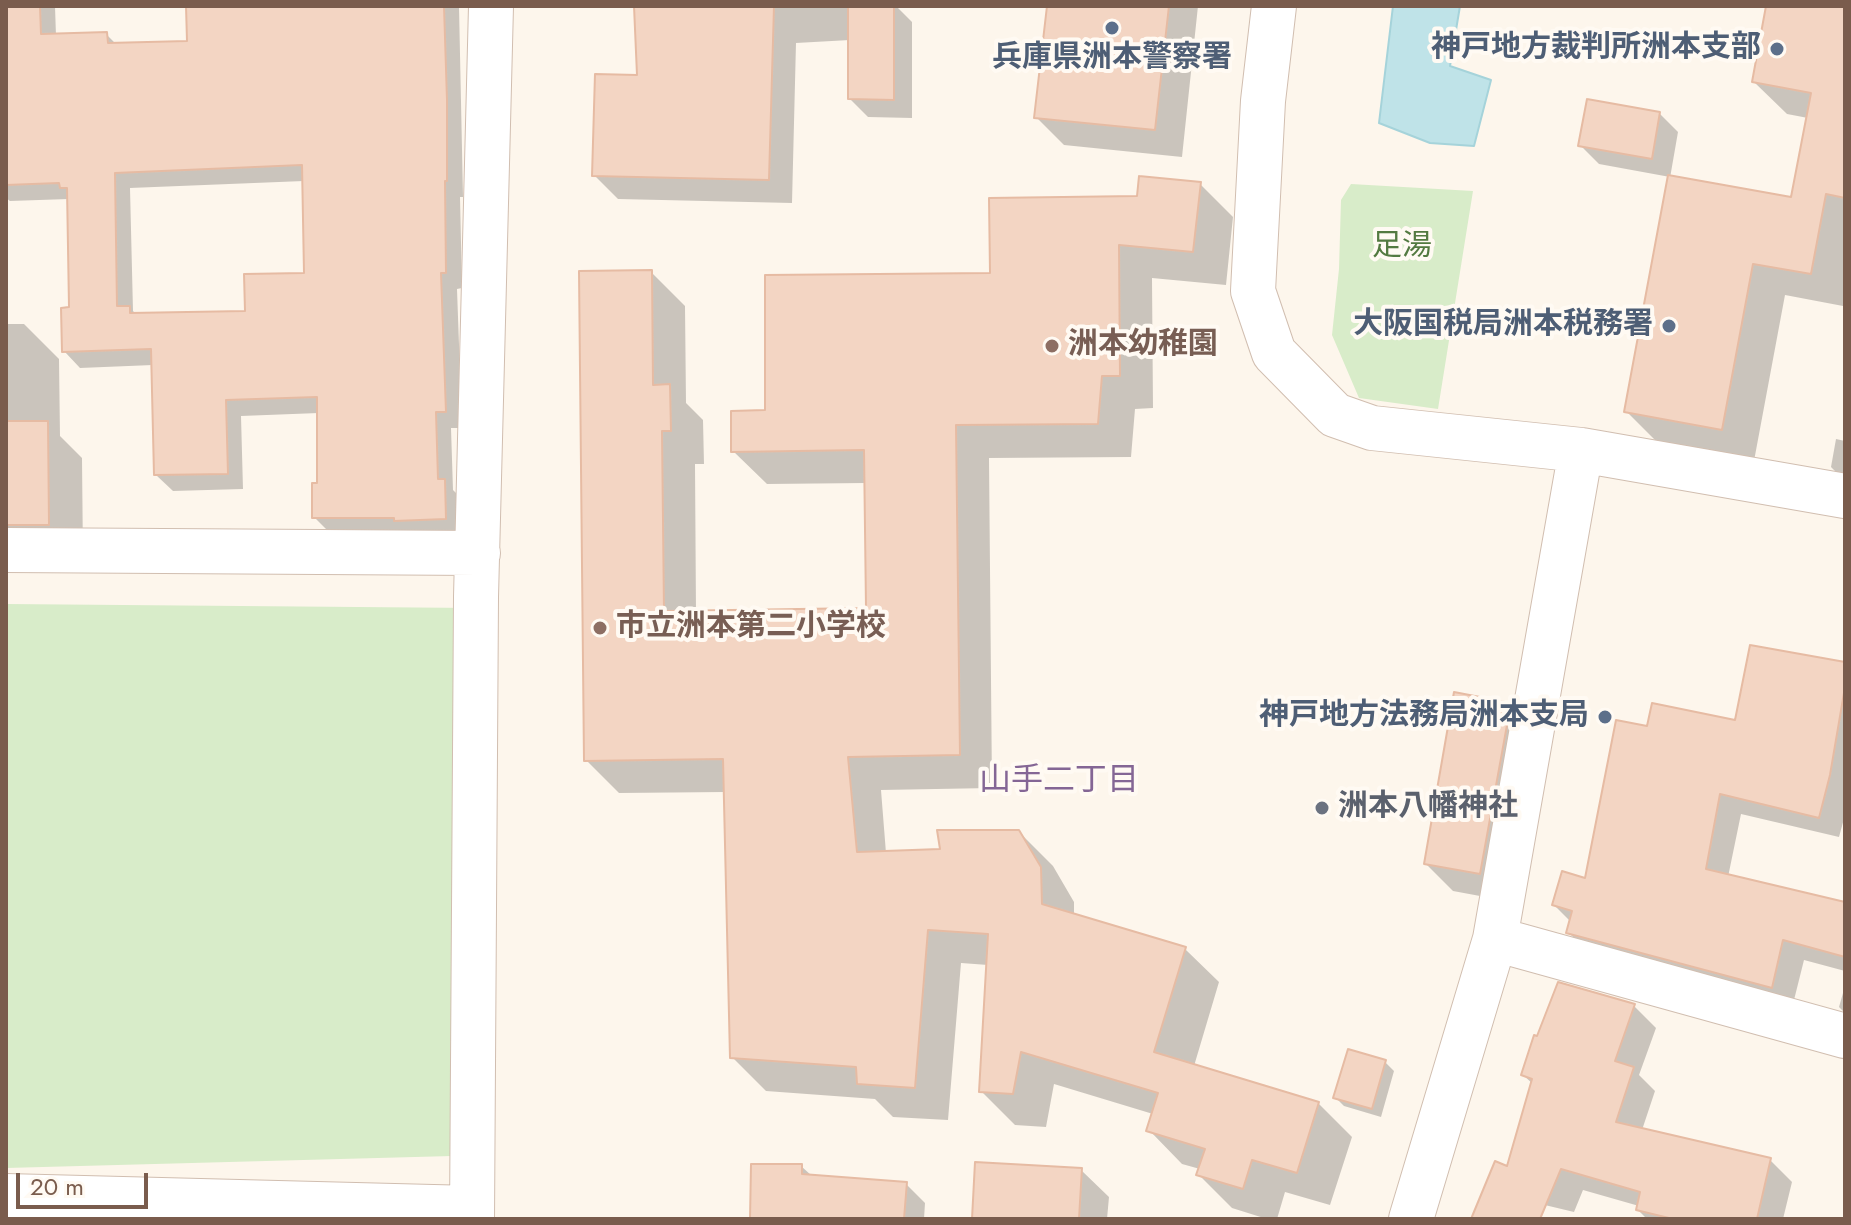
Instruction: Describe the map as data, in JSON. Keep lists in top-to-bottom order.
{
  "districts": ["山手二丁目"],
  "parks": ["足湯"],
  "places": [
    "兵庫県洲本警察署",
    "神戸地方裁判所洲本支部",
    "大阪国税局洲本税務署",
    "洲本幼稚園",
    "市立洲本第二小学校",
    "神戸地方法務局洲本支局",
    "洲本八幡神社"
  ],
  "scale_bar": "20 m"
}
